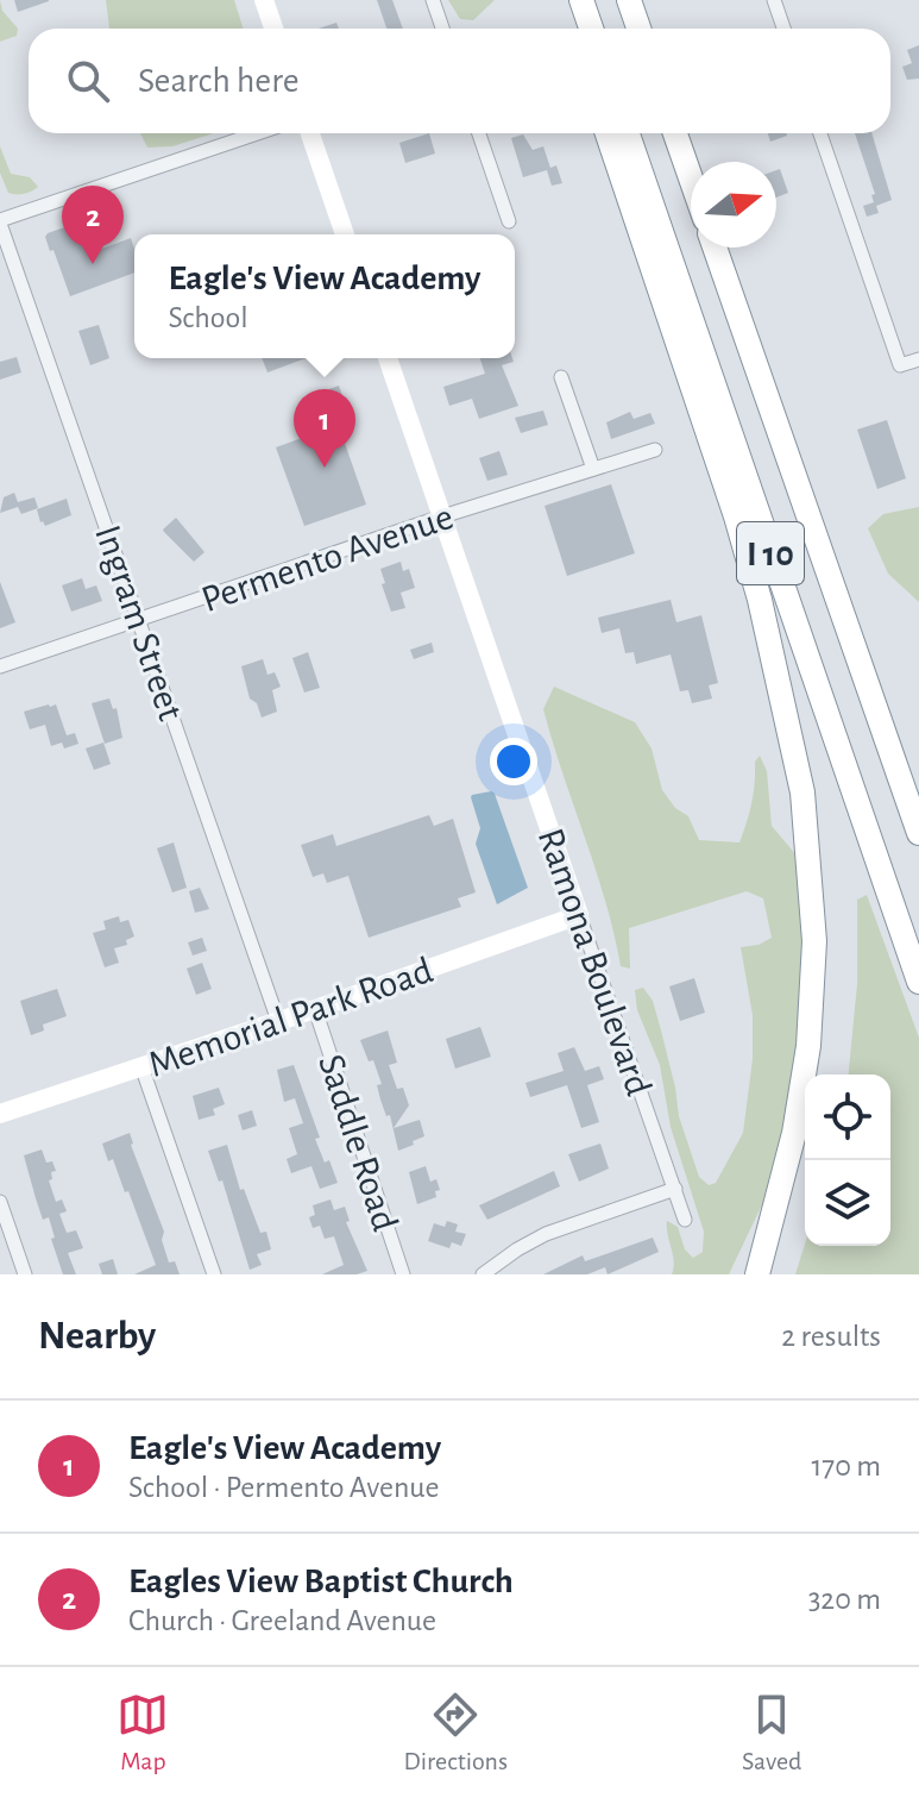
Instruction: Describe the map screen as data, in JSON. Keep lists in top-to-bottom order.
{
  "streets": {
    "highway": ["I 10"],
    "street": [
      "Permento Avenue",
      "Ingram Street",
      "Ramona Boulevard",
      "Memorial Park Road",
      "Saddle Road"
    ]
  },
  "crossings": [
    ["Permento Avenue", "Ingram Street"],
    ["Permento Avenue", "Ramona Boulevard"],
    ["Ingram Street", "Memorial Park Road"],
    ["Ramona Boulevard", "Memorial Park Road"],
    ["Memorial Park Road", "Saddle Road"]
  ],
  "north": "right",
  "page": {
    "search": "Search here",
    "pins": ["2", "1"],
    "popup": ["Eagle's View Academy", "School"],
    "heading": ["Nearby", "2 results"],
    "list": [
      {
        "mark": "1",
        "name": "Eagle's View Academy",
        "note": "School · Permento Avenue",
        "value": "170 m"
      },
      {
        "mark": "2",
        "name": "Eagles View Baptist Church",
        "note": "Church · Greeland Avenue",
        "value": "320 m"
      }
    ],
    "nav": ["Map", "Directions", "Saved"]
  }
}
